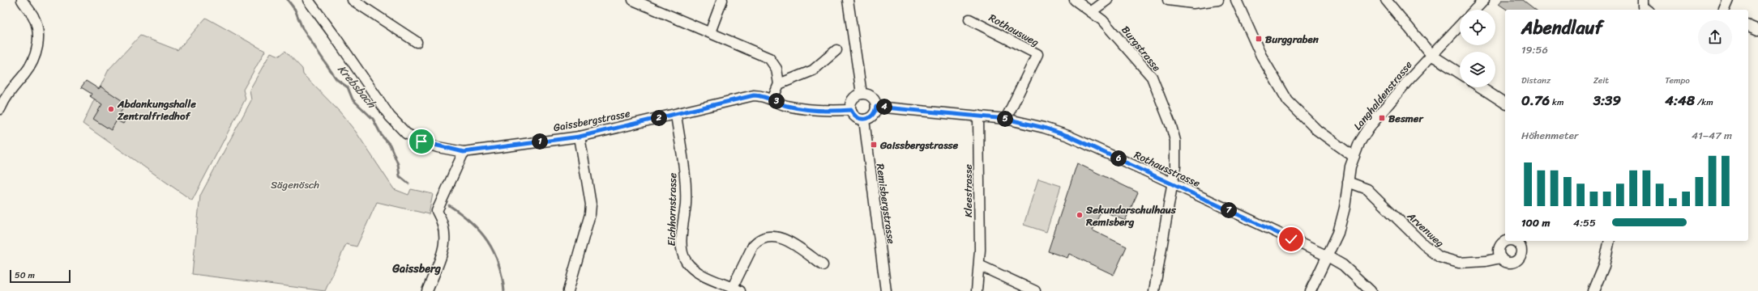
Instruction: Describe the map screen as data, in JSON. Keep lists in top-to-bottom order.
{
  "streets": {
    "street": [
      "Rothausweg",
      "Burgstrasse",
      "Langhaldenstrasse",
      "Gaissbergstrasse",
      "Rothausstrasse",
      "Kleestrasse",
      "Remisbergstrasse",
      "Eichhornstrasse",
      "Arvenweg"
    ]
  },
  "crossings": [
    ["Rothausweg", "Rothausstrasse"],
    ["Burgstrasse", "Rothausstrasse"],
    ["Langhaldenstrasse", "Rothausstrasse"],
    ["Langhaldenstrasse", "Arvenweg"],
    ["Gaissbergstrasse", "Rothausstrasse"],
    ["Gaissbergstrasse", "Remisbergstrasse"],
    ["Gaissbergstrasse", "Eichhornstrasse"],
    ["Rothausstrasse", "Kleestrasse"],
    ["Rothausstrasse", "Remisbergstrasse"]
  ],
  "districts": ["Gaissberg"],
  "water": ["Krebsbach"],
  "parks": ["Sägenösch"],
  "places": {
    "transit": ["Burggraben", "Besmer", "Gaissbergstrasse"],
    "other": ["Abdankungshalle Zentralfriedhof", "Sekundarschulhaus Remisberg"]
  },
  "scale_bar": "50 m",
  "page": {
    "heading": ["Abendlauf", "19:56"],
    "stats": [
      ["Distanz", "0.76 km"],
      ["Zeit", "3:39"],
      ["Tempo", "4:48 /km"]
    ],
    "pins": [
      "3",
      "4",
      "2",
      "5",
      "1",
      "6",
      "7"
    ],
    "chart": ["Höhenmeter", "41–47 m"],
    "list": [
      {
        "name": "100 m",
        "note": "4:55"
      }
    ],
    "scale": "50 m"
  }
}
